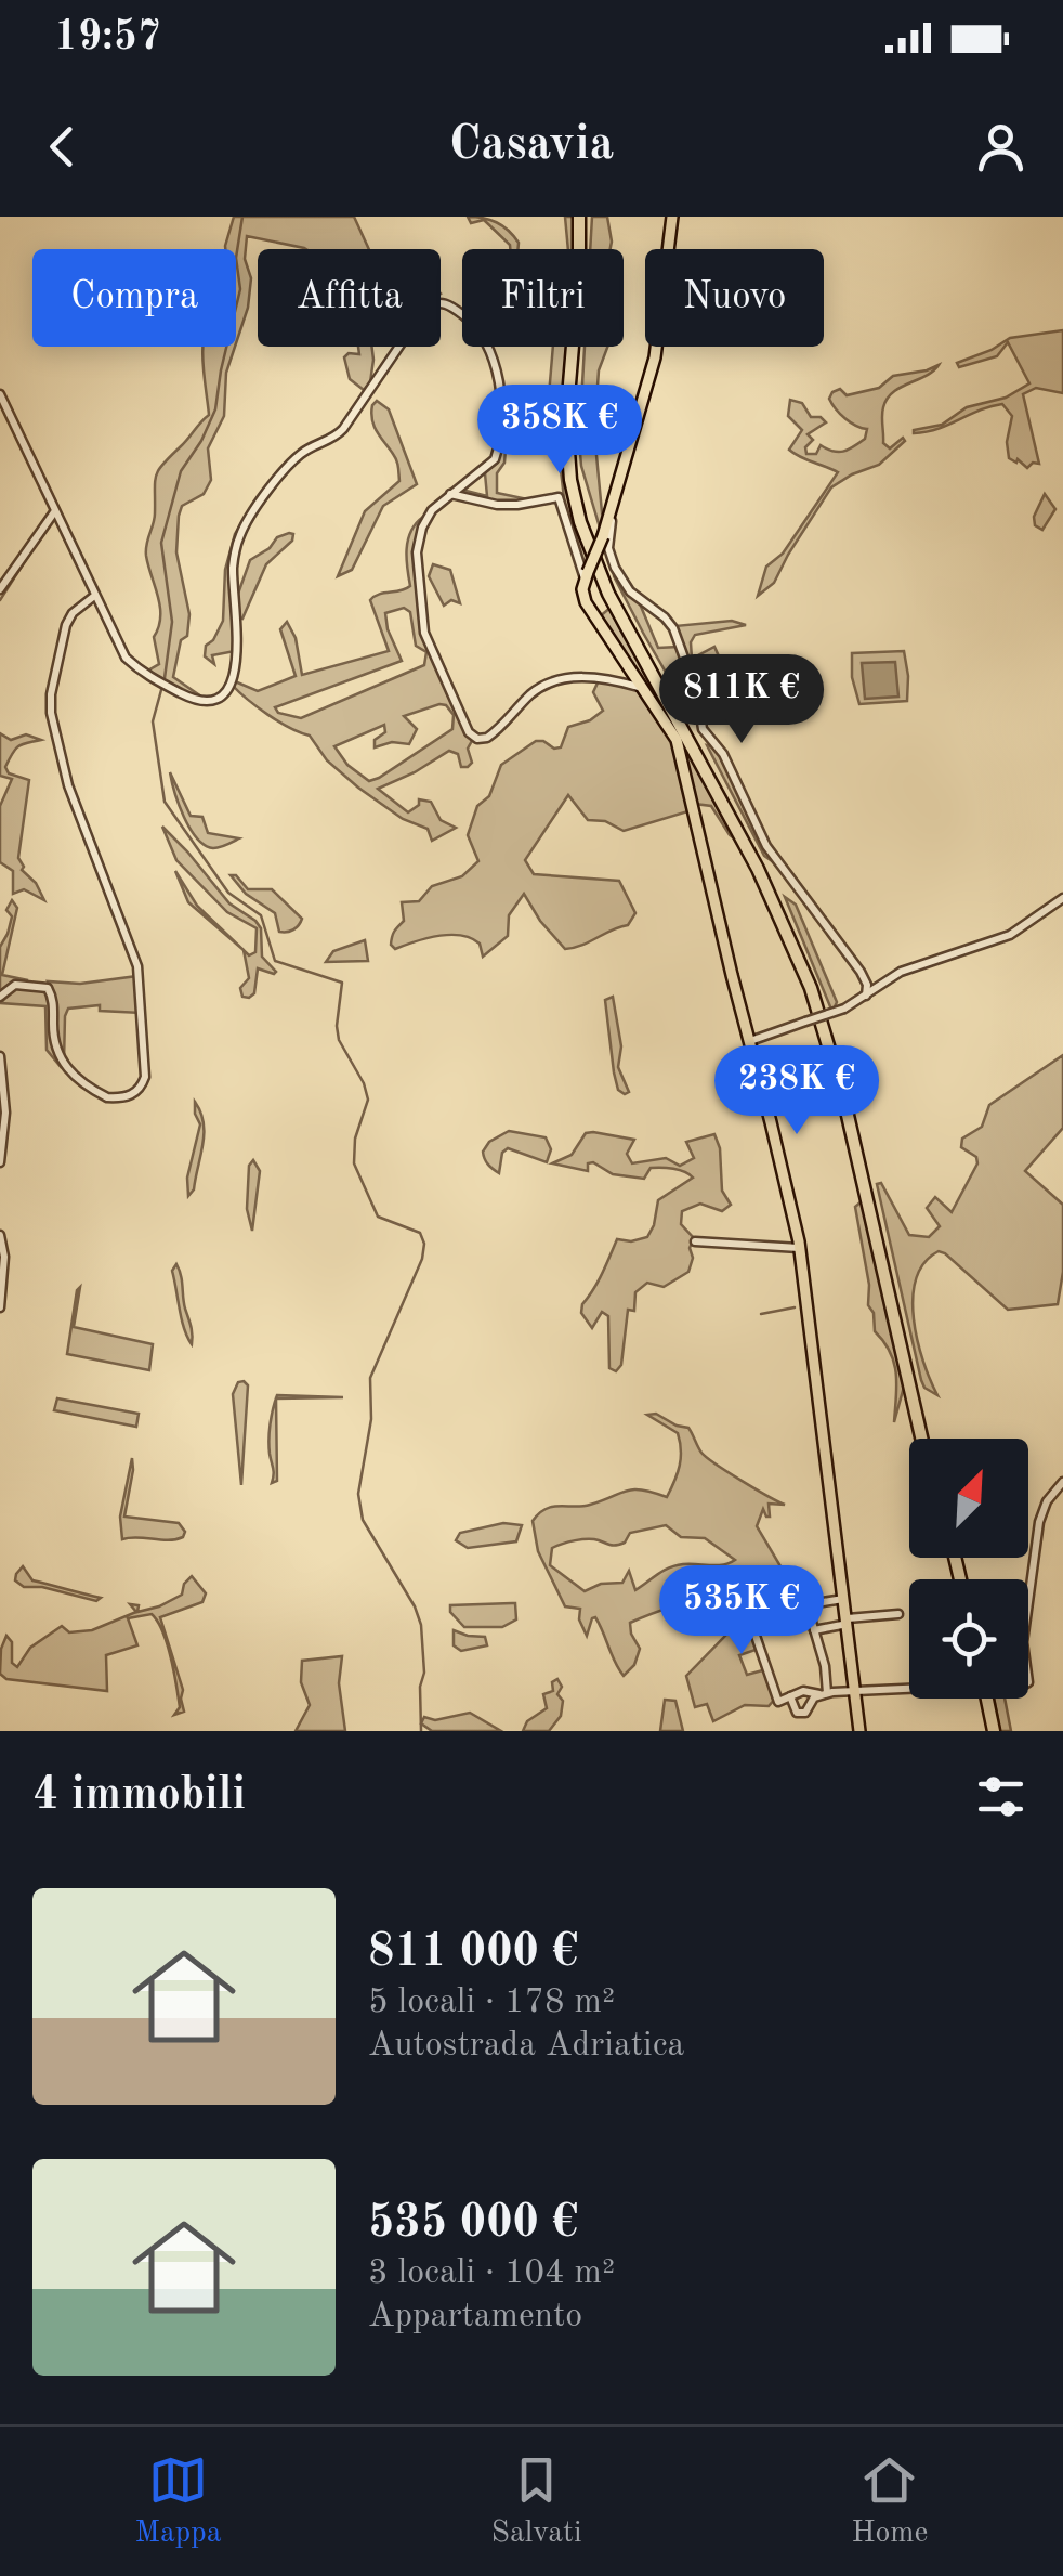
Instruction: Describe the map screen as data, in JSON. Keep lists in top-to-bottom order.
{
  "north": "top right",
  "page": {
    "status": "19:57",
    "header": "Casavia",
    "chip": [
      "Compra",
      "Affitta",
      "Filtri",
      "Nuovo"
    ],
    "price": [
      "358K €",
      "811K €",
      "238K €",
      "535K €"
    ],
    "heading": "4 immobili",
    "list": [
      {
        "name": "811 000 €",
        "note": "5 locali · 178 m² · Autostrada Adriatica"
      },
      {
        "name": "535 000 €",
        "note": "3 locali · 104 m² · Appartamento"
      }
    ],
    "tabs": ["Mappa", "Salvati", "Home"]
  }
}
